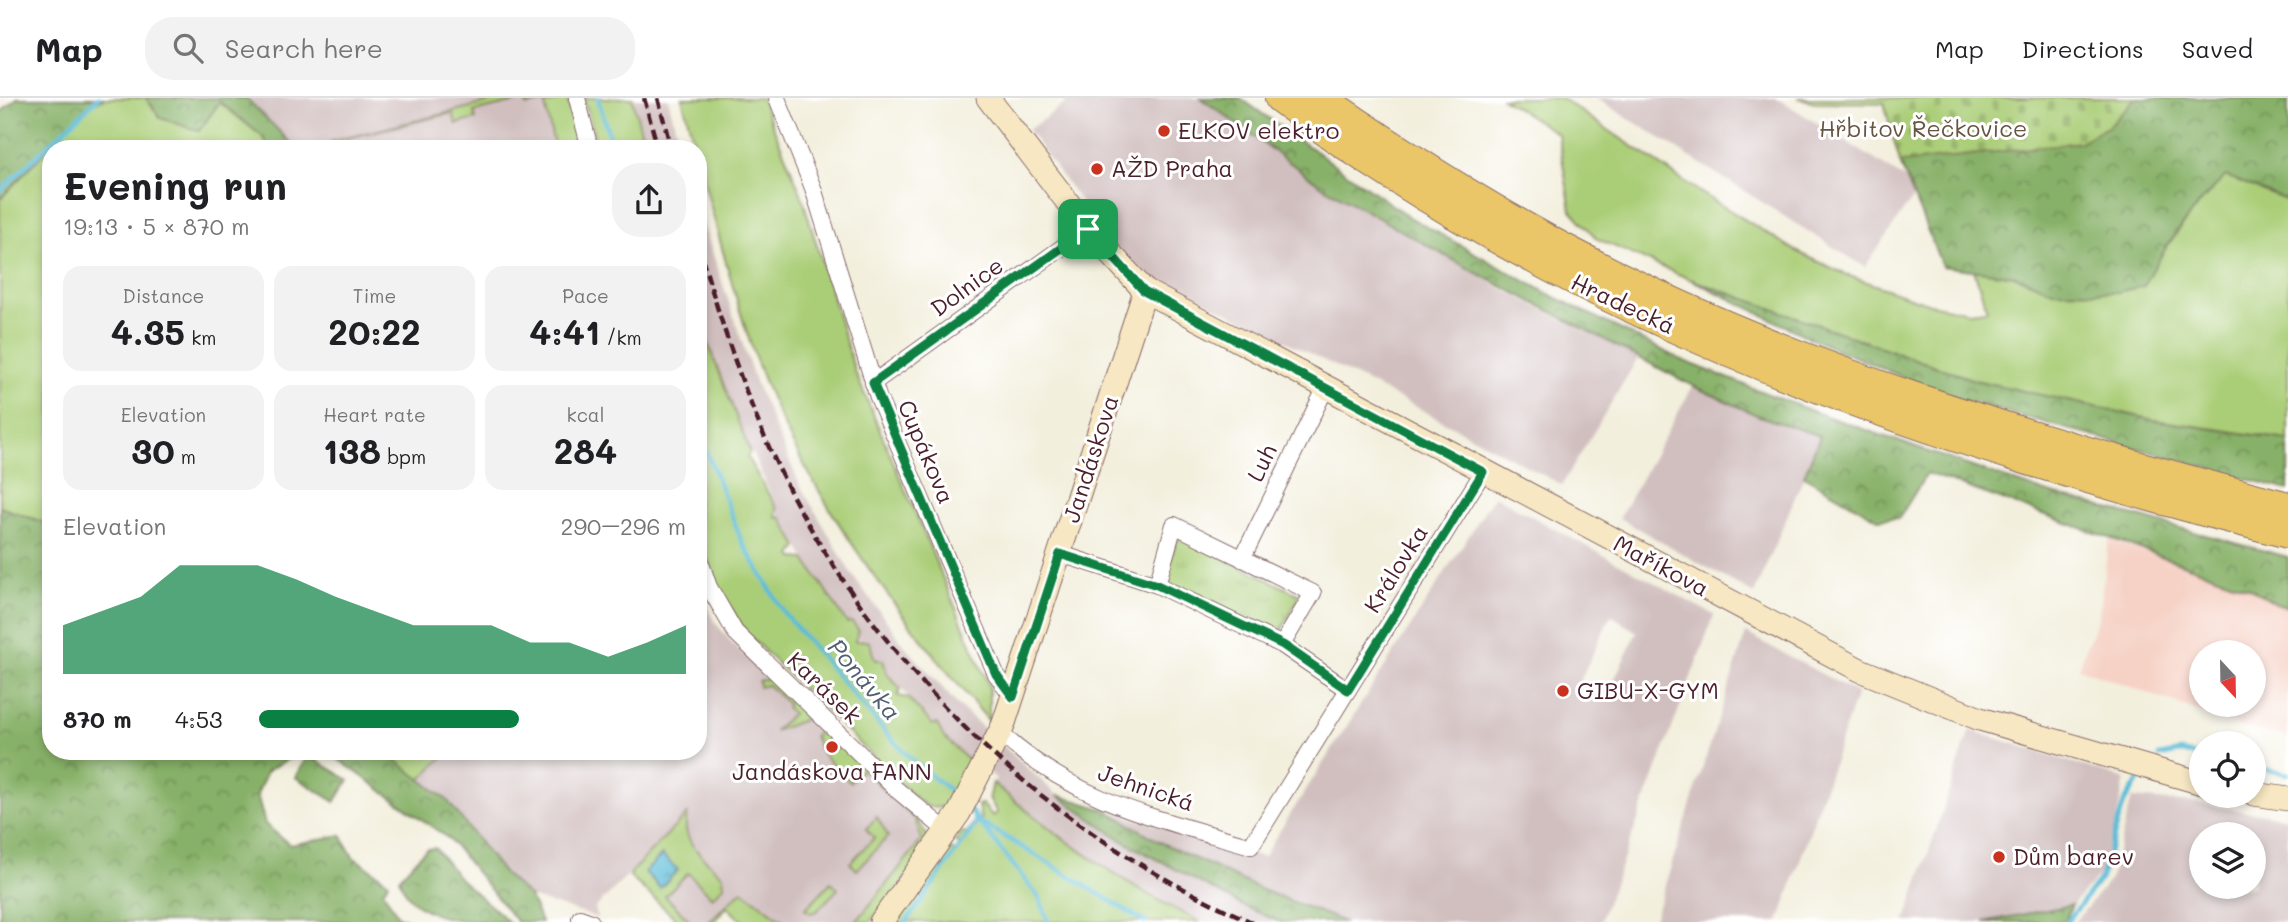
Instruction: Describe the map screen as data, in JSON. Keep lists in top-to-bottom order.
{
  "streets": {
    "highway": ["Hradecká"],
    "street": [
      "Dolnice",
      "Cupákova",
      "Jandáskova",
      "Luh",
      "Maříkova",
      "Královka",
      "Karásek",
      "Jehnická"
    ]
  },
  "crossings": [
    ["Dolnice", "Cupákova"],
    ["Cupákova", "Jandáskova"],
    ["Jandáskova", "Maříkova"],
    ["Jandáskova", "Karásek"],
    ["Jandáskova", "Jehnická"],
    ["Luh", "Maříkova"],
    ["Maříkova", "Královka"],
    ["Královka", "Jehnická"]
  ],
  "water": ["Ponávka"],
  "parks": ["Hřbitov Řečkovice"],
  "places": [
    "ELKOV elektro",
    "AŽD Praha",
    "GIBU-X-GYM",
    "Jandáskova FANN",
    "Dům barev"
  ],
  "north": "bottom",
  "page": {
    "header": "Map",
    "search": "Search here",
    "nav": ["Map", "Directions", "Saved"],
    "heading": ["Evening run", "19:13 · 5 × 870 m"],
    "stats": [
      ["Distance", "4.35 km"],
      ["Time", "20:22"],
      ["Pace", "4:41 /km"],
      ["Elevation", "30 m"],
      ["Heart rate", "138 bpm"],
      ["kcal", "284"]
    ],
    "chart": ["Elevation", "290–296 m"],
    "list": [
      {
        "name": "870 m",
        "note": "4:53"
      }
    ]
  }
}
